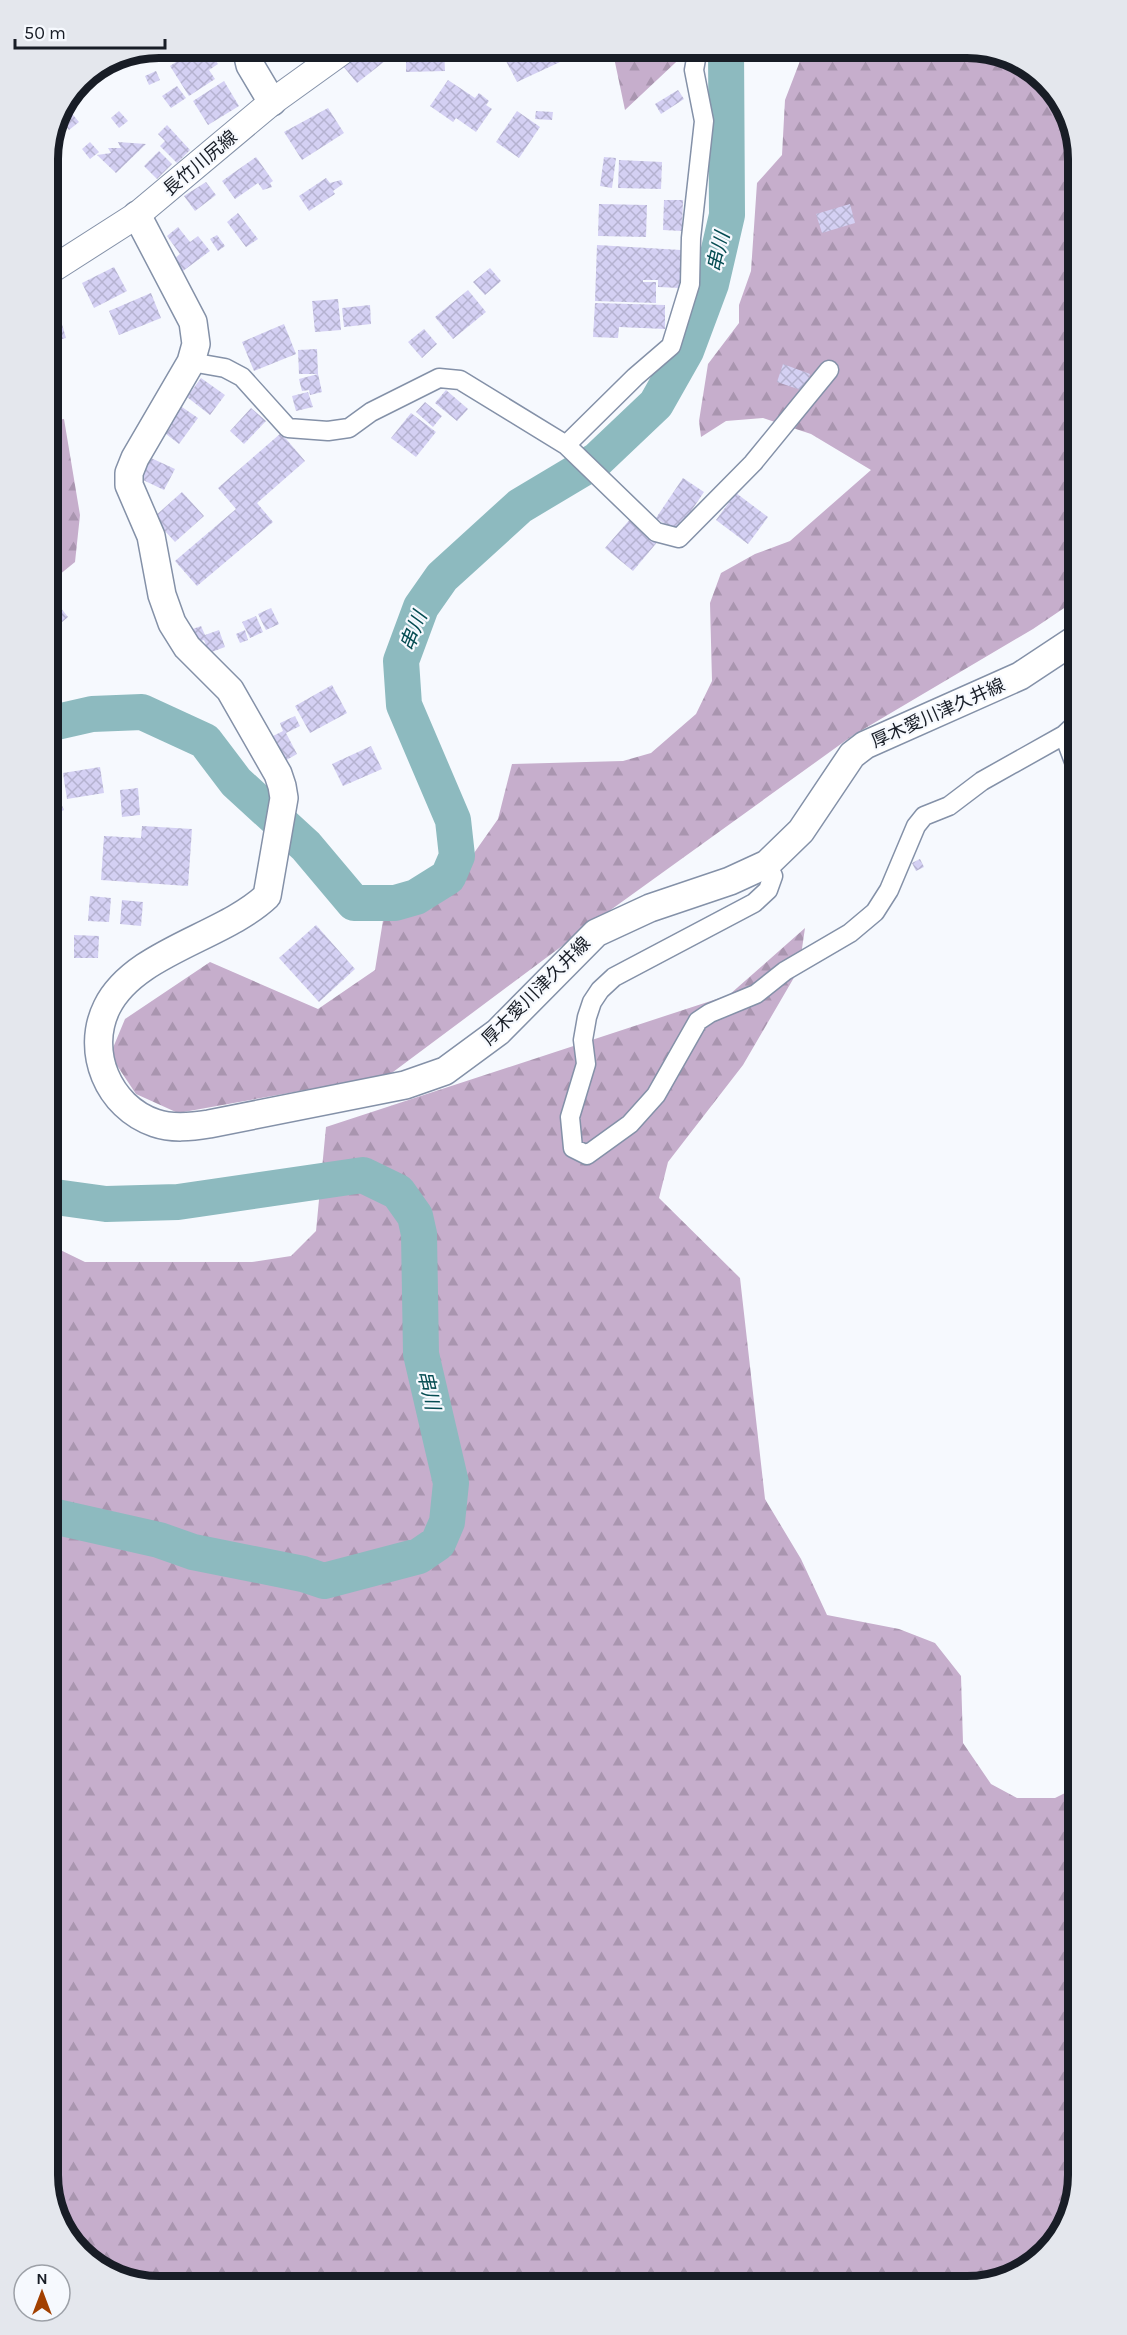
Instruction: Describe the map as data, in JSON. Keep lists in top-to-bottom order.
{
  "streets": {
    "main road": ["長竹川尻線", "厚木愛川津久井線"]
  },
  "water": ["串川"],
  "scale_bar": "50 m",
  "north": "top"
}
